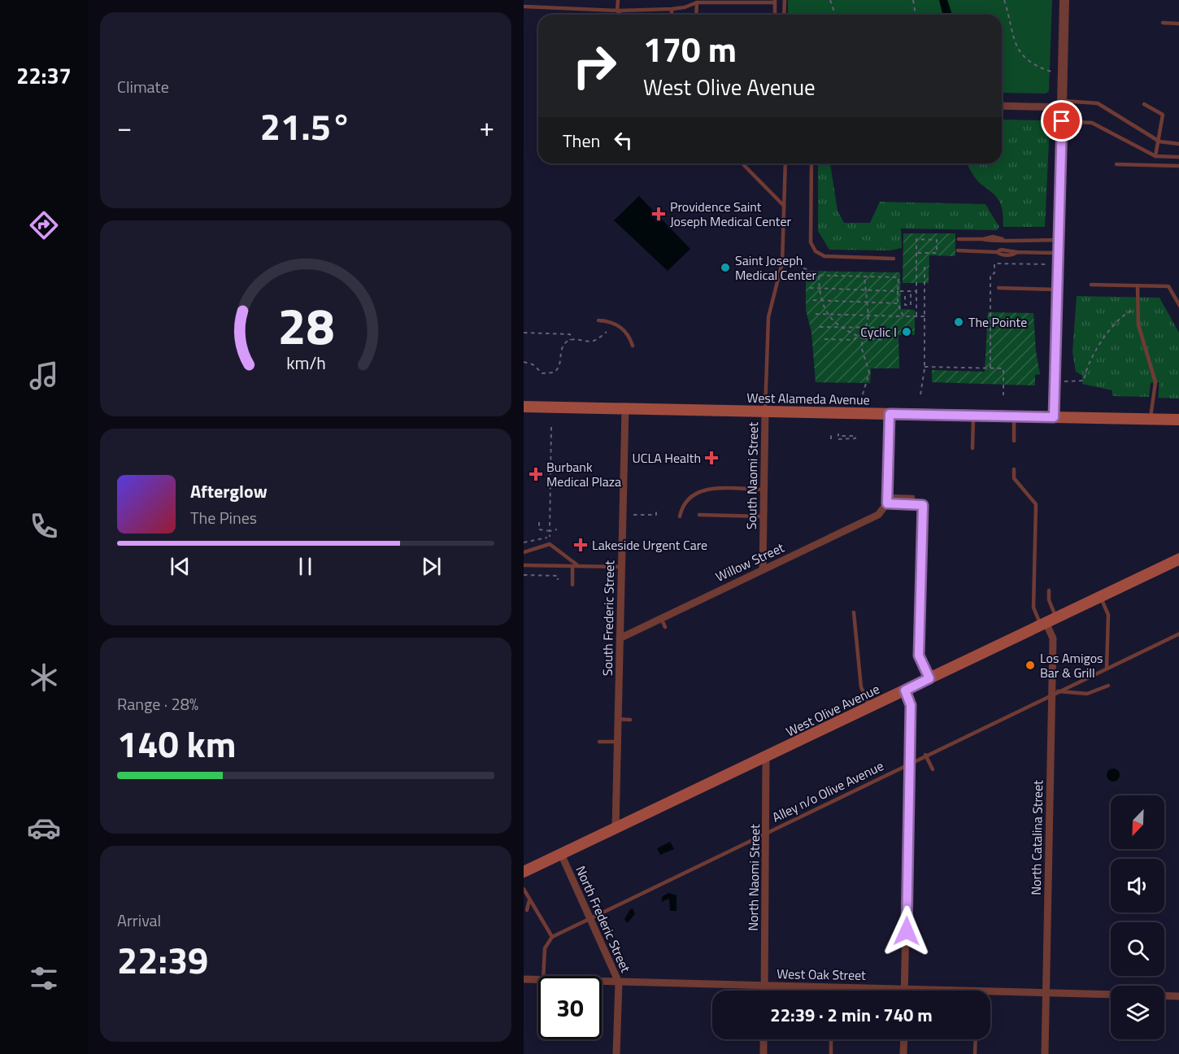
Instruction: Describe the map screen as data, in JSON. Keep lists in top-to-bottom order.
{
  "streets": {
    "main road": ["West Alameda Avenue", "West Olive Avenue"],
    "street": [
      "South Naomi Street",
      "Willow Street",
      "South Frederic Street",
      "North Catalina Street",
      "North Naomi Street",
      "North Frederic Street",
      "West Oak Street"
    ],
    "lane": ["Alley n/o Olive Avenue"]
  },
  "crossings": [
    ["West Alameda Avenue", "South Naomi Street"],
    ["West Alameda Avenue", "South Frederic Street"],
    ["South Naomi Street", "Willow Street"],
    ["Willow Street", "South Frederic Street"],
    ["South Frederic Street", "West Olive Avenue"],
    ["West Olive Avenue", "North Catalina Street"],
    ["West Olive Avenue", "North Naomi Street"],
    ["West Olive Avenue", "North Frederic Street"],
    ["Alley n/o Olive Avenue", "North Catalina Street"],
    ["Alley n/o Olive Avenue", "North Naomi Street"],
    ["Alley n/o Olive Avenue", "North Frederic Street"],
    ["North Catalina Street", "West Oak Street"],
    ["North Naomi Street", "West Oak Street"],
    ["North Frederic Street", "West Oak Street"]
  ],
  "places": {
    "health": [
      "Providence Saint Joseph Medical Center",
      "UCLA Health",
      "Burbank Medical Plaza",
      "Lakeside Urgent Care"
    ],
    "other": [
      "Saint Joseph Medical Center",
      "The Pointe",
      "Cyclic I",
      "Los Amigos Bar & Grill"
    ]
  },
  "north": "bottom left",
  "page": {
    "tabs": "22:37",
    "tile": [
      "Climate",
      ["Range · 28%", "140 km"],
      ["Arrival", "22:39"]
    ],
    "turn": ["170 m", "West Olive Avenue"],
    "heat": ["−", "21.5°", "+"],
    "then": "Then",
    "song": ["Afterglow", "The Pines"],
    "limit": "30",
    "trip": "22:39 · 2 min · 740 m",
    "gauge": ["28", "km/h"]
  }
}
